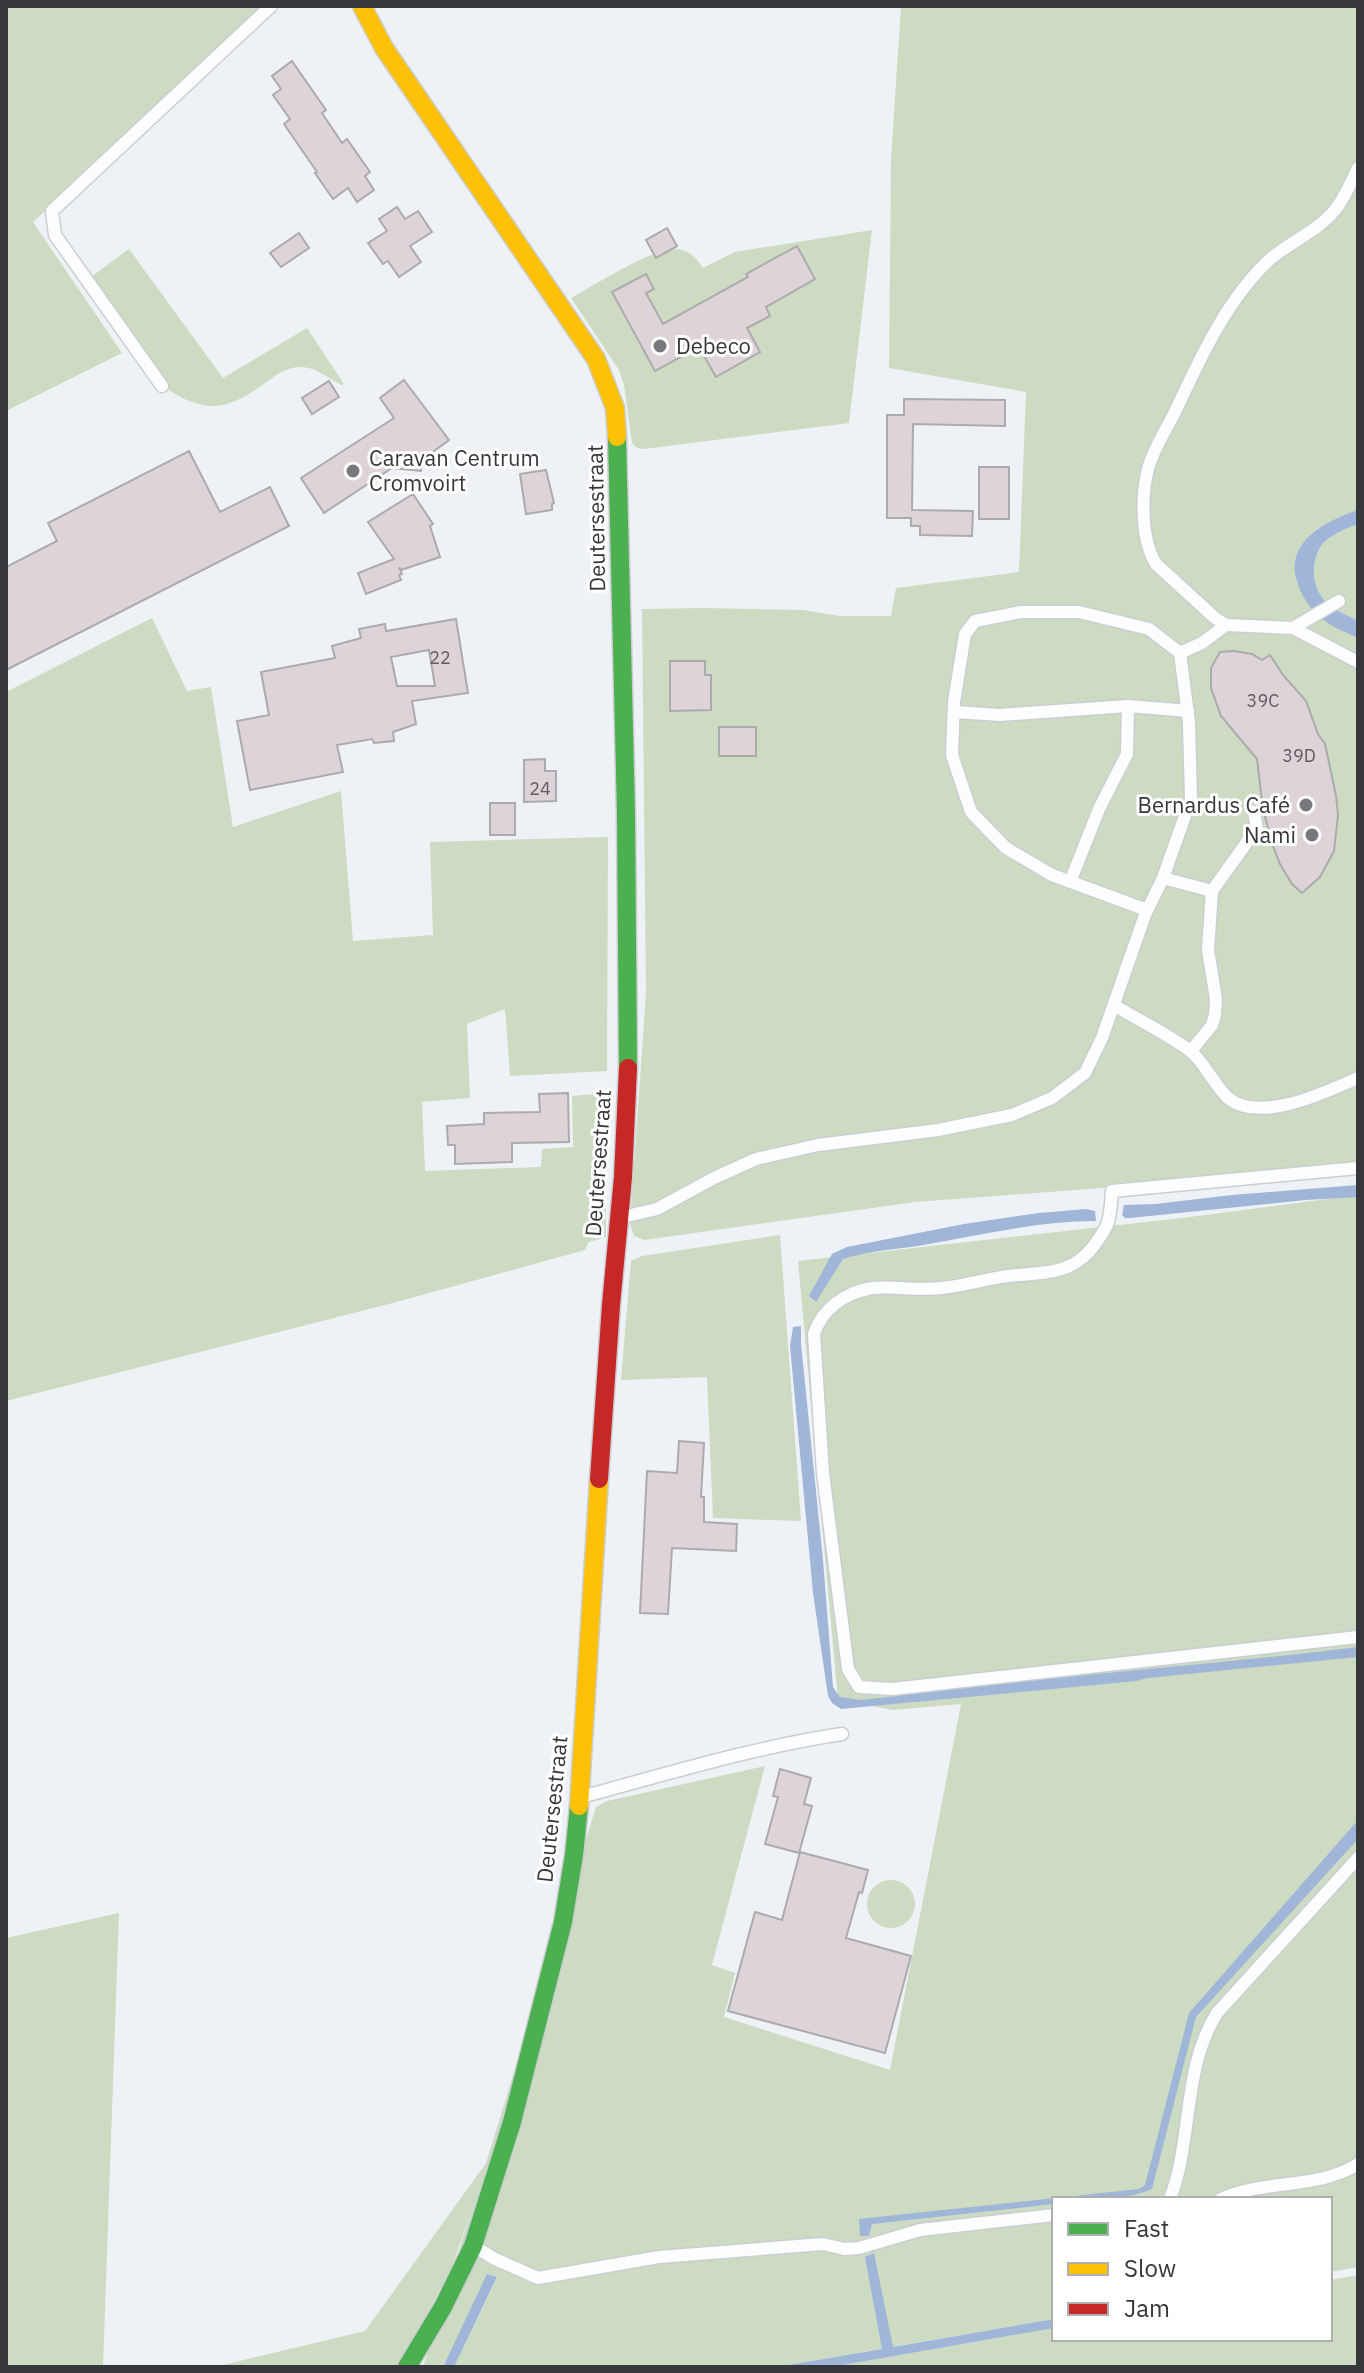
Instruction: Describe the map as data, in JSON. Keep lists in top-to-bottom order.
{
  "streets": {
    "street": ["Deutersestraat"]
  },
  "places": [
    "Debeco",
    "Caravan Centrum Cromvoirt",
    "Bernardus Café",
    "Nami"
  ],
  "house_numbers": [
    "22",
    "39C",
    "39D",
    "24"
  ],
  "legend": ["Fast", "Slow", "Jam"]
}
